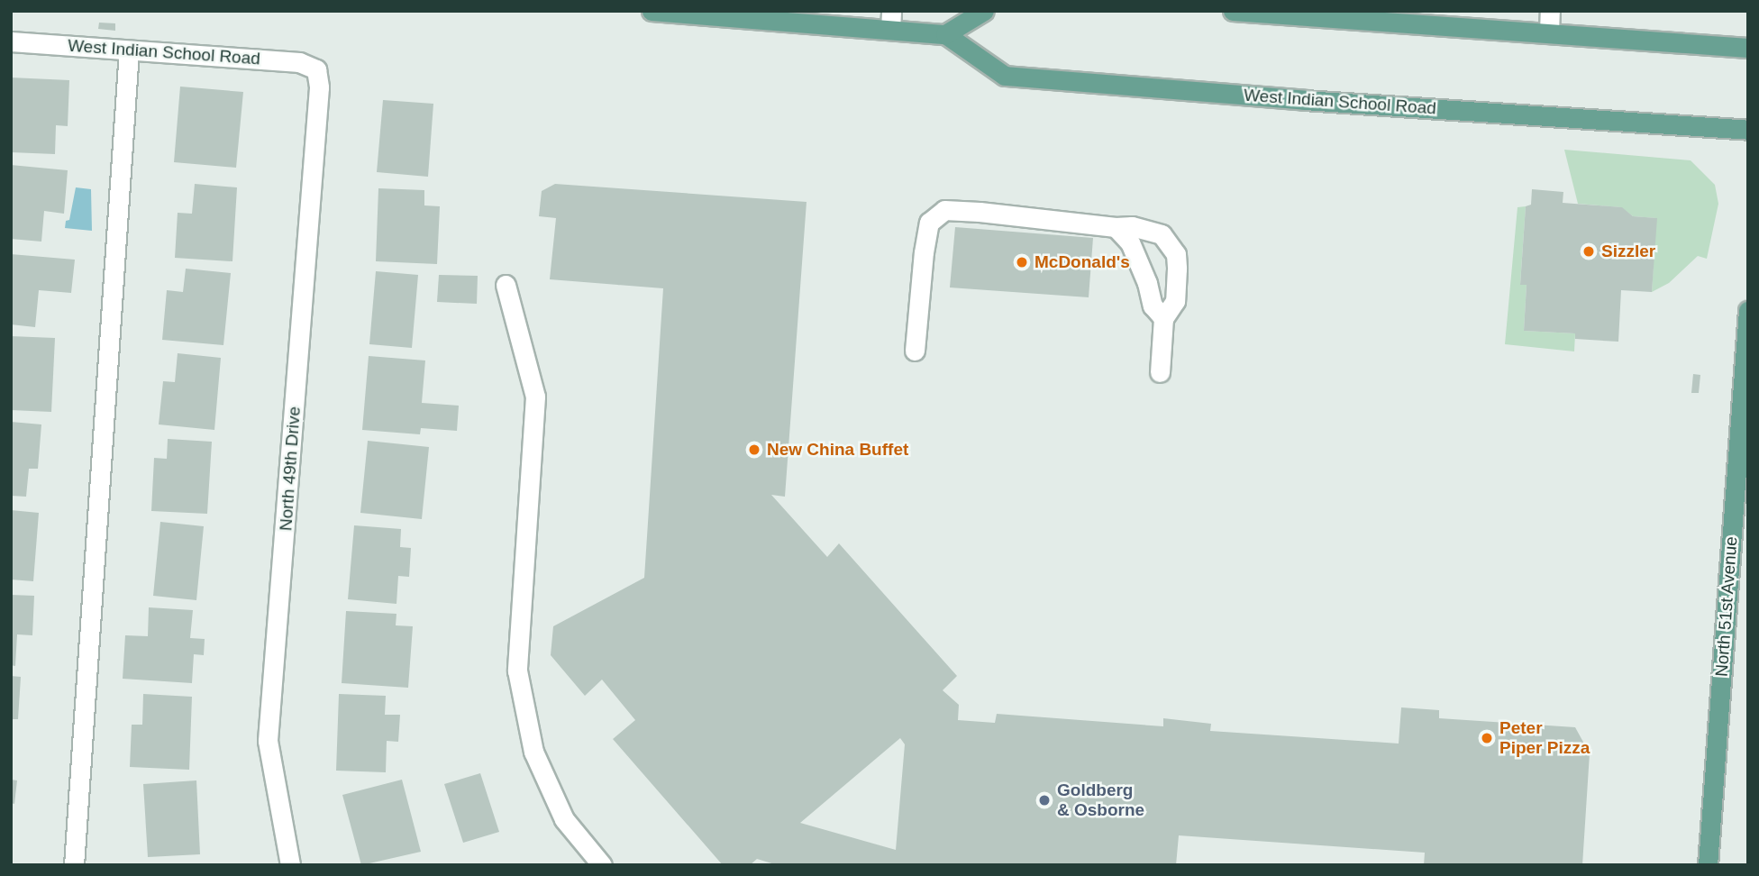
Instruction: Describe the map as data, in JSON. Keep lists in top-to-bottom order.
{
  "streets": {
    "main road": ["West Indian School Road", "North 51st Avenue"],
    "street": ["North 49th Drive"]
  },
  "crossings": [
    ["West Indian School Road", "North 49th Drive"]
  ],
  "places": [
    "Sizzler",
    "McDonald's",
    "New China Buffet",
    "Peter Piper Pizza",
    "Goldberg & Osborne"
  ]
}
